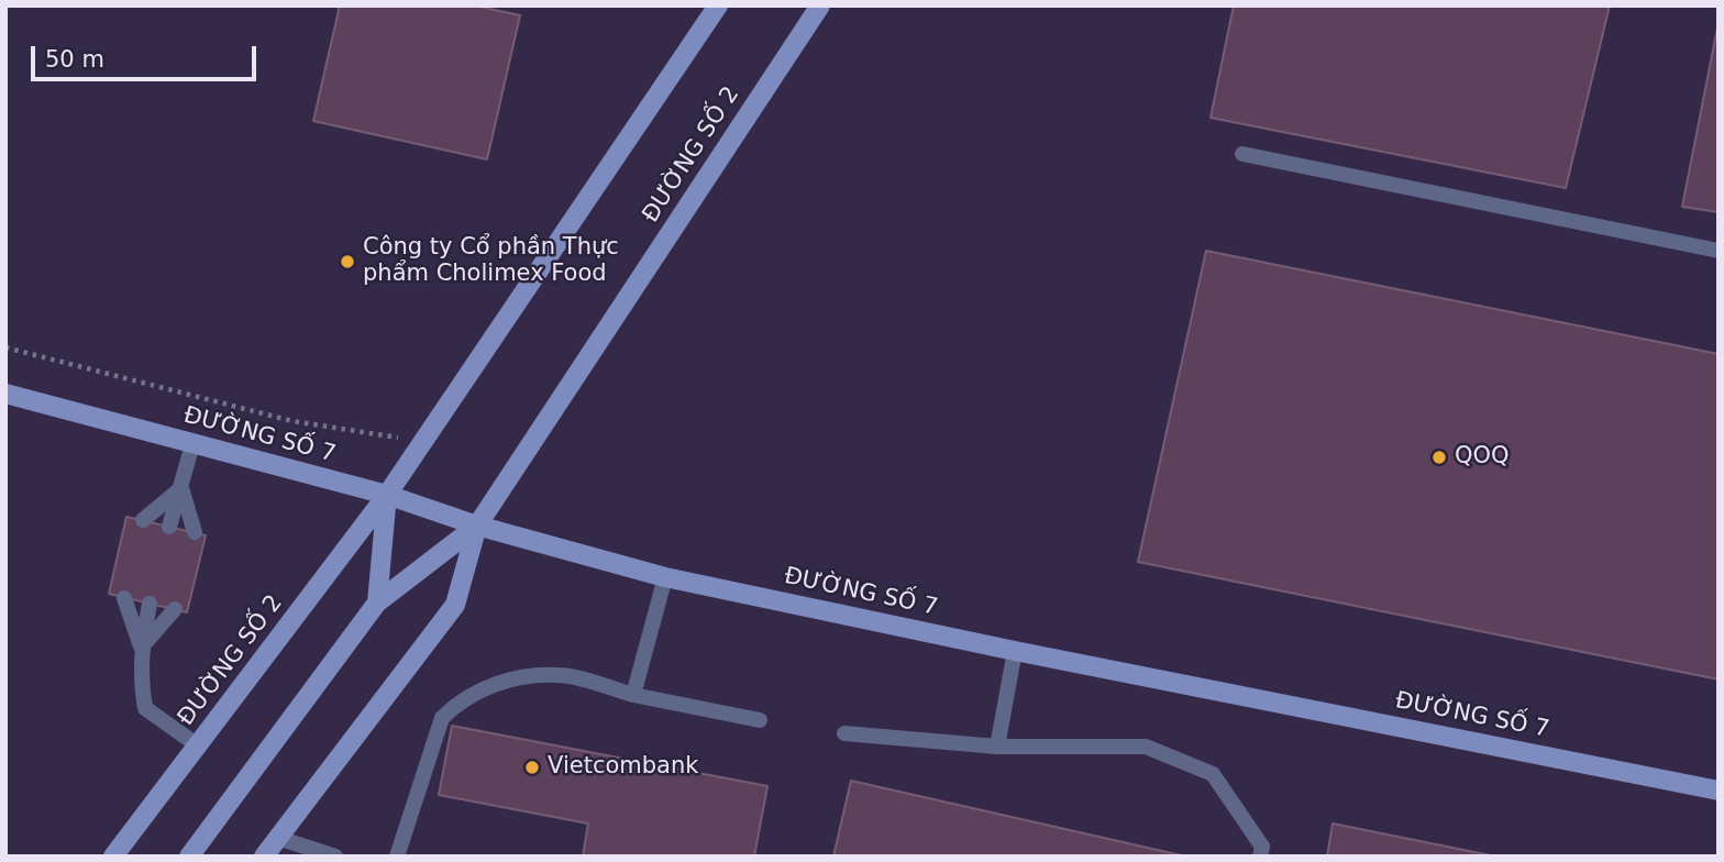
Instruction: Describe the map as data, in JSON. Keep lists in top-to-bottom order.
{
  "streets": {
    "main road": ["ĐƯỜNG SỐ 2", "ĐƯỜNG SỐ 7"]
  },
  "crossings": [
    ["ĐƯỜNG SỐ 2", "ĐƯỜNG SỐ 7"]
  ],
  "places": ["Công ty Cổ phần Thực phẩm Cholimex Food", "QOQ", "Vietcombank"],
  "scale_bar": "50 m"
}
